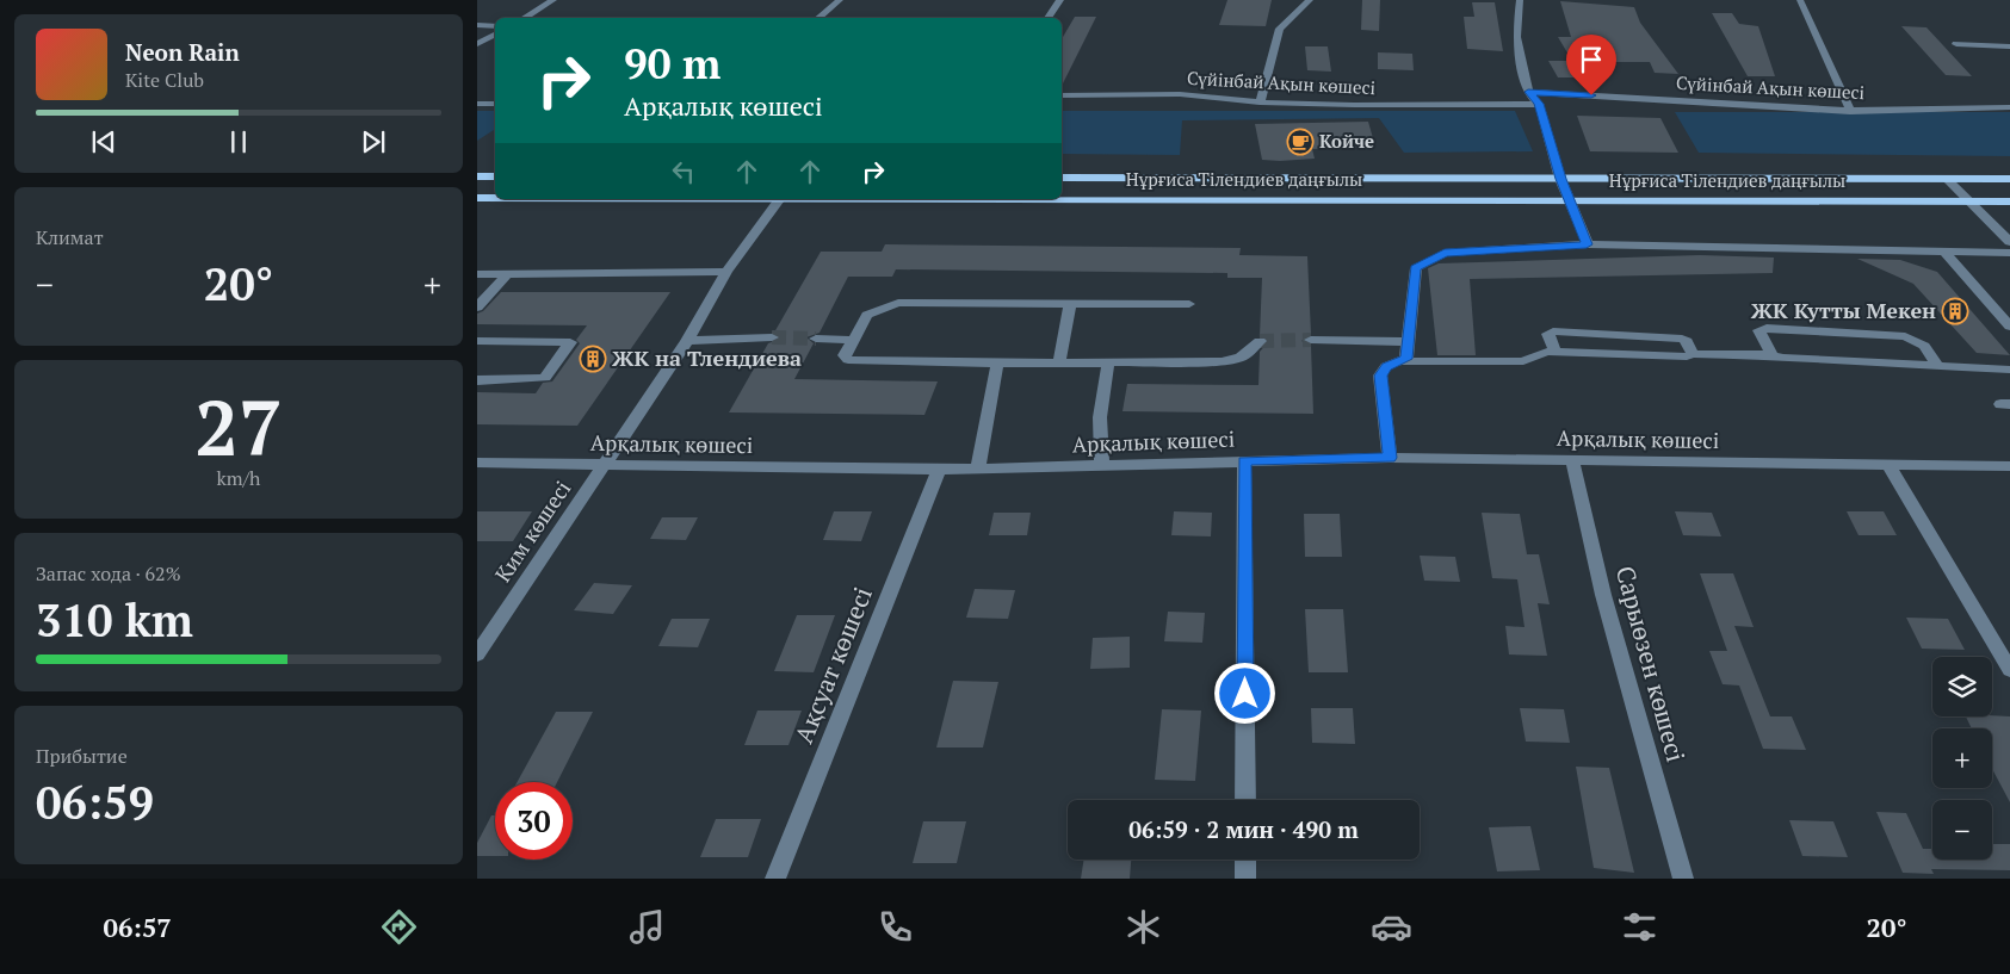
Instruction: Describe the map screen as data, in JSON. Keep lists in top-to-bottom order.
{
  "streets": {
    "main road": ["Нұрғиса Тілендиев даңғылы"],
    "street": [
      "Сүйінбай Ақын көшесі",
      "Арқалық көшесі",
      "Ким көшесі",
      "Сарыөзен көшесі",
      "Ақсуат көшесі"
    ]
  },
  "crossings": [
    ["Арқалық көшесі", "Ким көшесі"],
    ["Арқалық көшесі", "Сарыөзен көшесі"],
    ["Арқалық көшесі", "Ақсуат көшесі"]
  ],
  "places": {
    "cafe": ["Койче"],
    "building": ["ЖК Кутты Мекен", "ЖК на Тлендиева"]
  },
  "page": {
    "turn": ["90 m", "Арқалық көшесі"],
    "song": ["Neon Rain", "Kite Club"],
    "tile": [
      "Климат",
      ["27", "km/h"],
      ["Запас хода · 62%", "310 km"],
      ["Прибытие", "06:59"]
    ],
    "heat": ["−", "20°", "+"],
    "map_buttons": ["+", "−"],
    "limit": "30",
    "trip": "06:59 · 2 мин · 490 m",
    "tabs": ["06:57", "20°"]
  }
}
